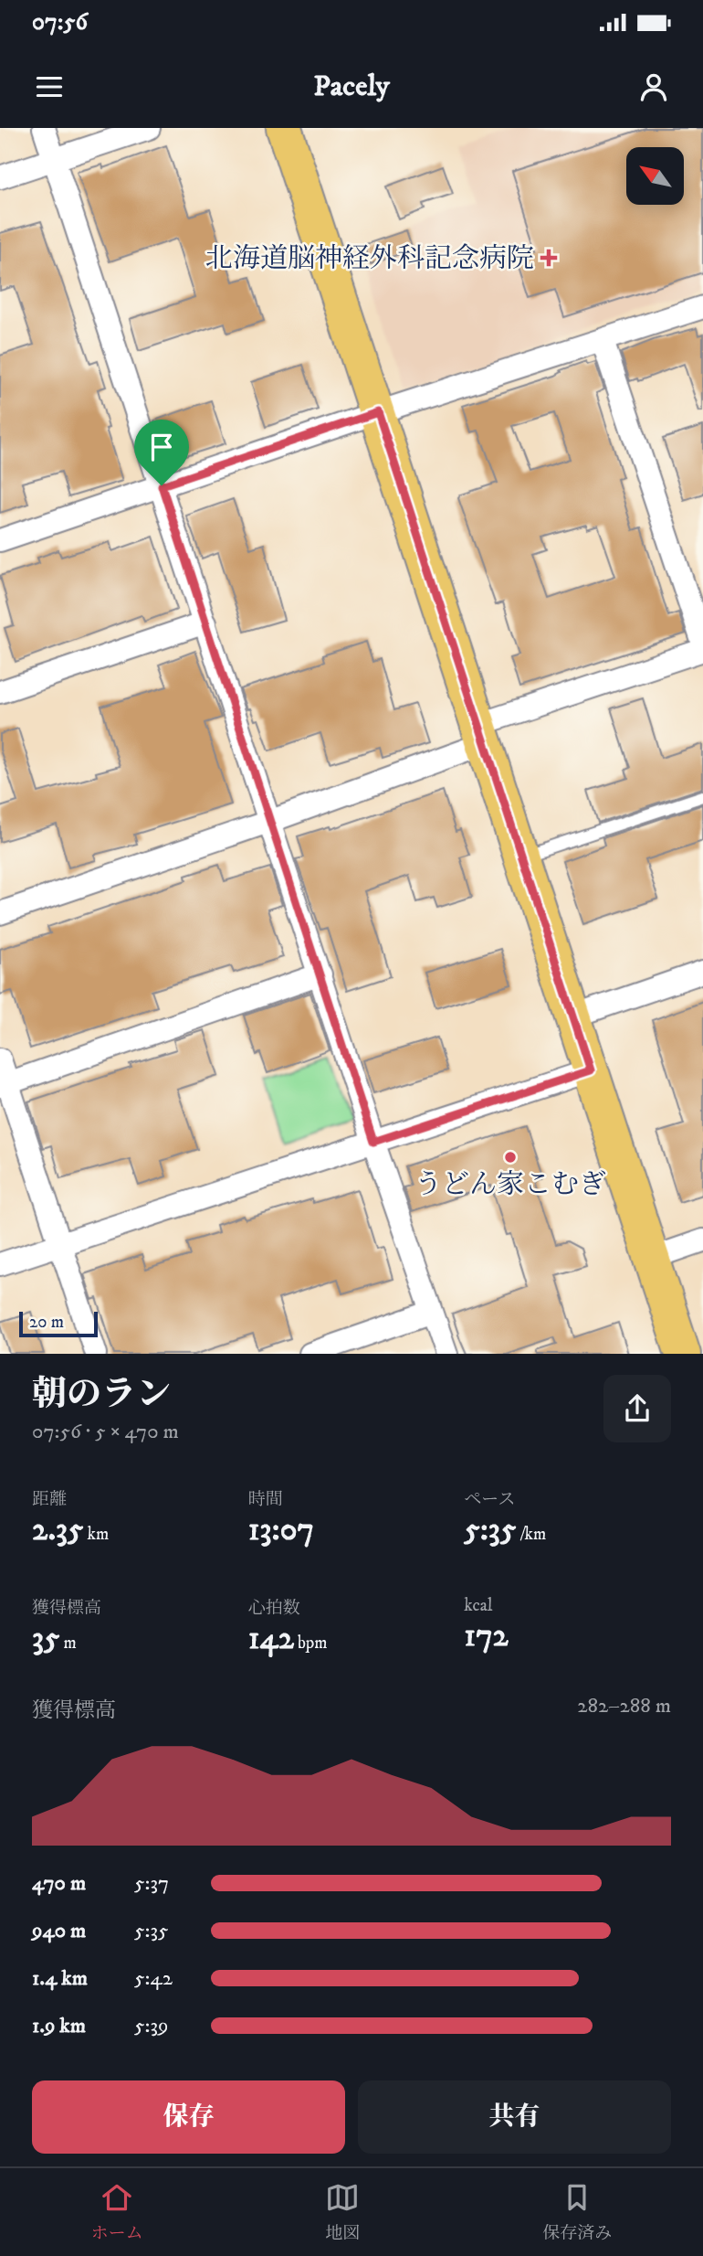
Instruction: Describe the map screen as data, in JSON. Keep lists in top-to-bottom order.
{
  "places": {
    "health": ["北海道脳神経外科記念病院"],
    "other": ["うどん家こむぎ"]
  },
  "scale_bar": "20 m",
  "north": "top left",
  "page": {
    "status": "07:56",
    "header": "Pacely",
    "scale": "20 m",
    "heading": ["朝のラン", "07:56 · 5 × 470 m"],
    "stats": [
      ["距離", "2.35 km"],
      ["時間", "13:07"],
      ["ペース", "5:35 /km"],
      ["獲得標高", "35 m"],
      ["心拍数", "142 bpm"],
      ["kcal", "172"]
    ],
    "chart": ["獲得標高", "282–288 m"],
    "list": [
      {
        "name": "470 m",
        "note": "5:37"
      },
      {
        "name": "940 m",
        "note": "5:35"
      },
      {
        "name": "1.4 km",
        "note": "5:42"
      },
      {
        "name": "1.9 km",
        "note": "5:39"
      }
    ],
    "buttons": ["保存", "共有"],
    "tabs": ["ホーム", "地図", "保存済み"]
  }
}
